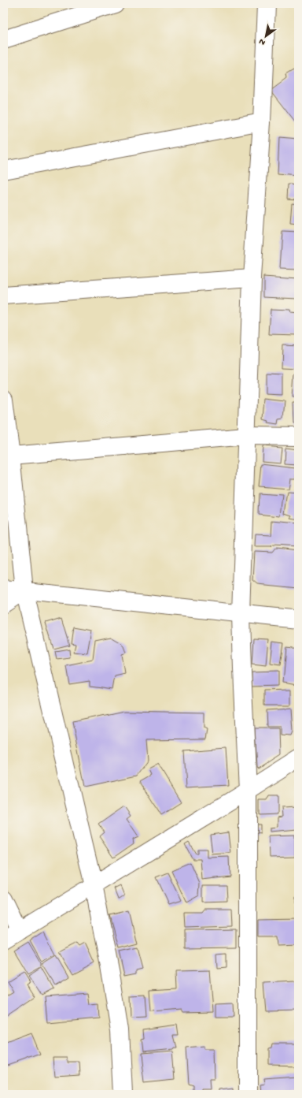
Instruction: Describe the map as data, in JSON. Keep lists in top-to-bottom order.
{
  "north": "bottom left"
}
